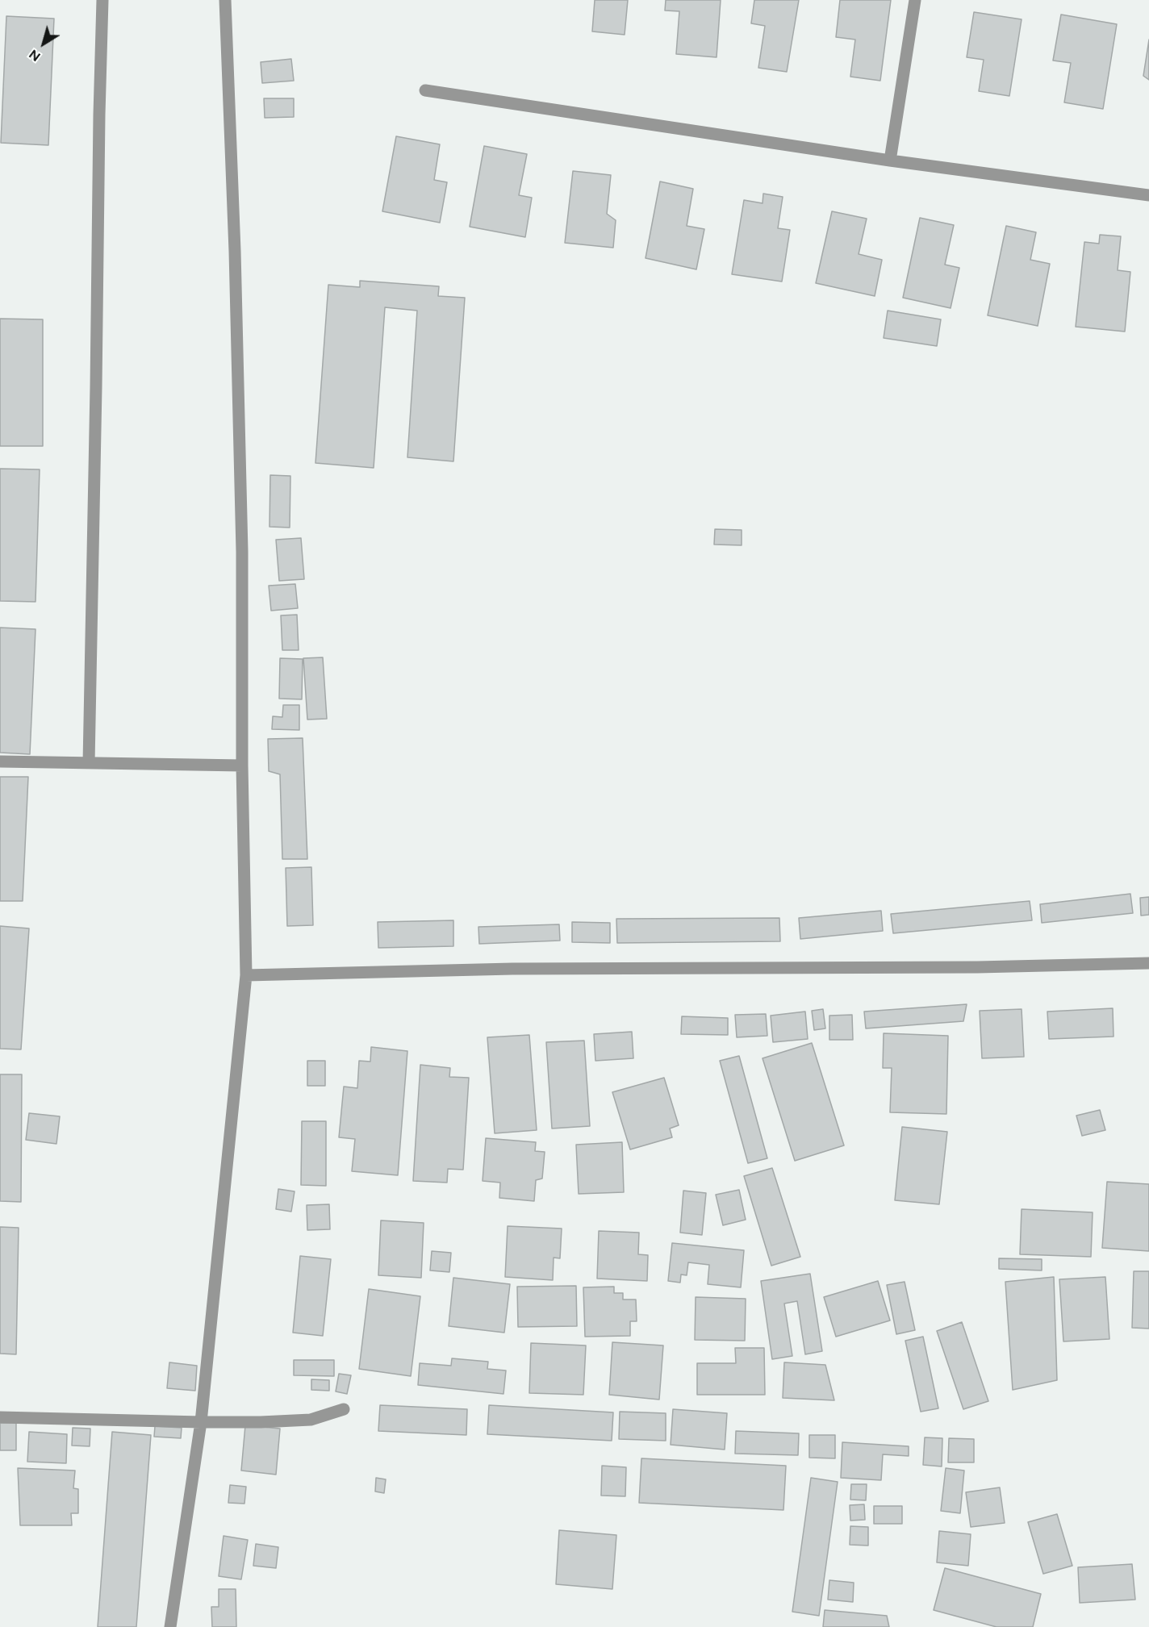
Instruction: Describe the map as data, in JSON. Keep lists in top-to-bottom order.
{
  "north": "bottom left"
}
